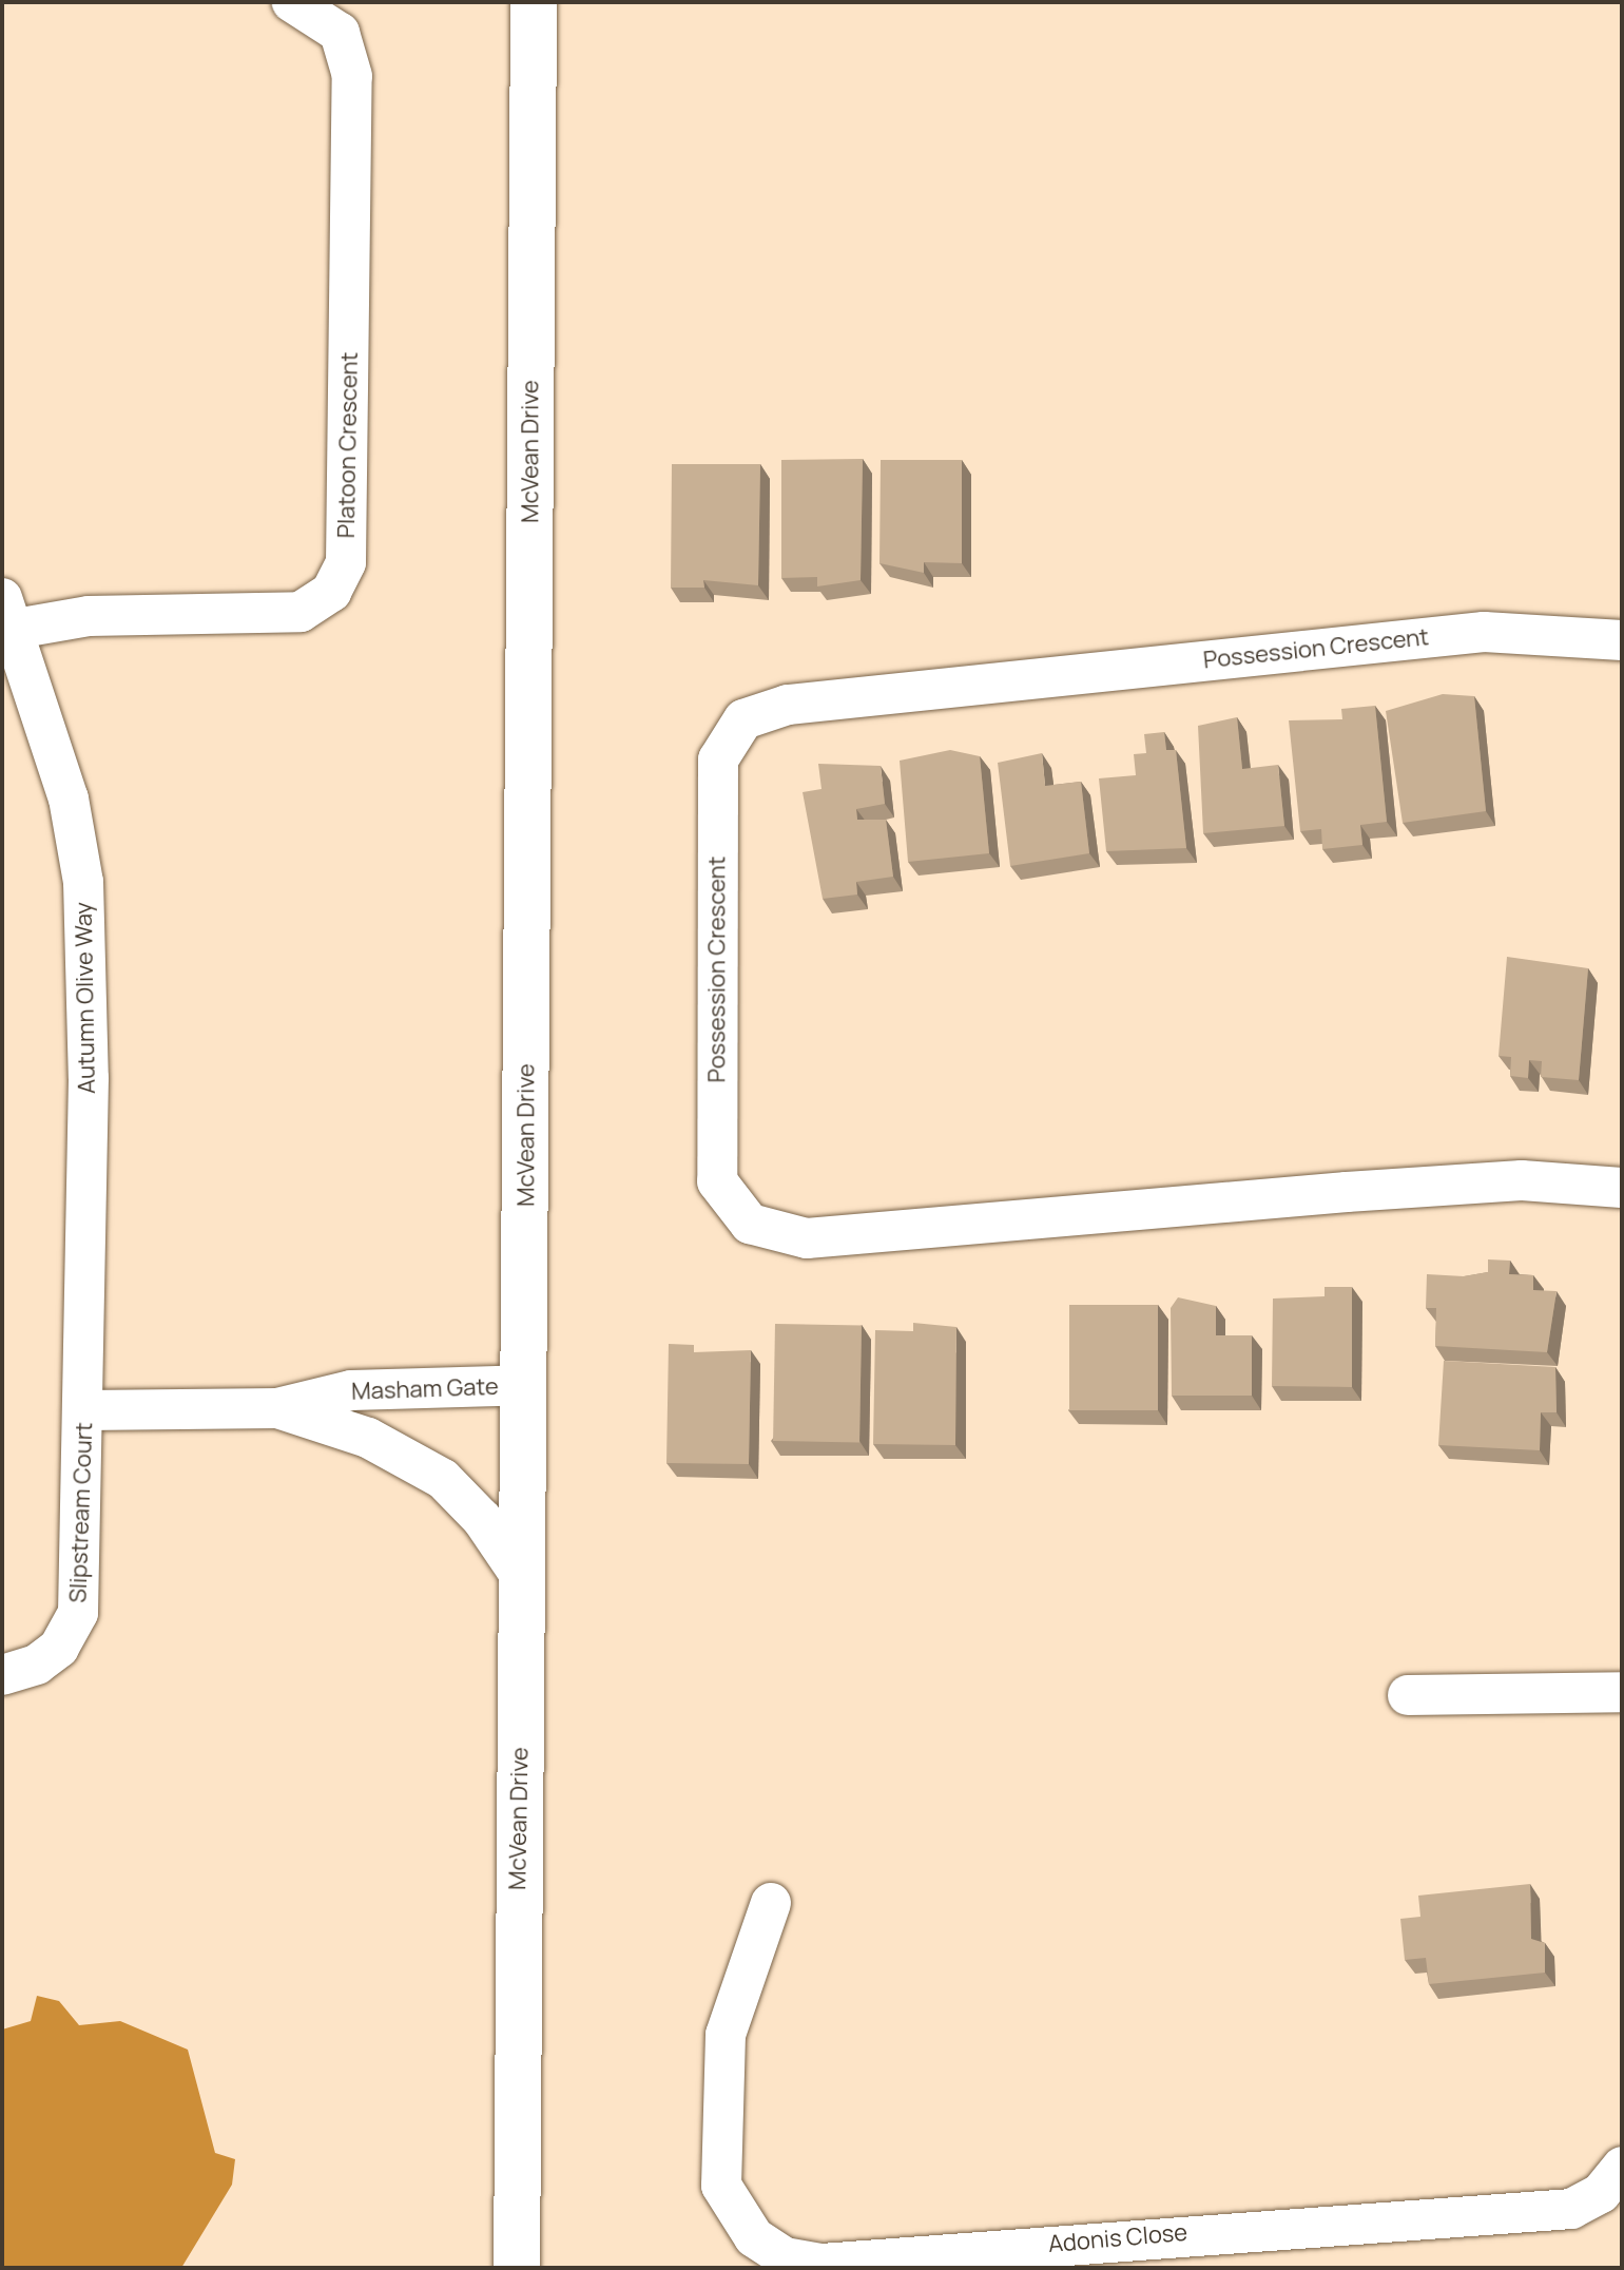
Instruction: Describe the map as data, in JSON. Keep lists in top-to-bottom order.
{
  "streets": {
    "main road": ["McVean Drive"],
    "street": [
      "Platoon Crescent",
      "Possession Crescent",
      "Autumn Olive Way",
      "Masham Gate",
      "Slipstream Court",
      "Adonis Close"
    ]
  },
  "crossings": [
    ["Platoon Crescent", "Autumn Olive Way"],
    ["McVean Drive", "Masham Gate"],
    ["Autumn Olive Way", "Masham Gate"],
    ["Autumn Olive Way", "Slipstream Court"],
    ["Masham Gate", "Slipstream Court"]
  ]
}
